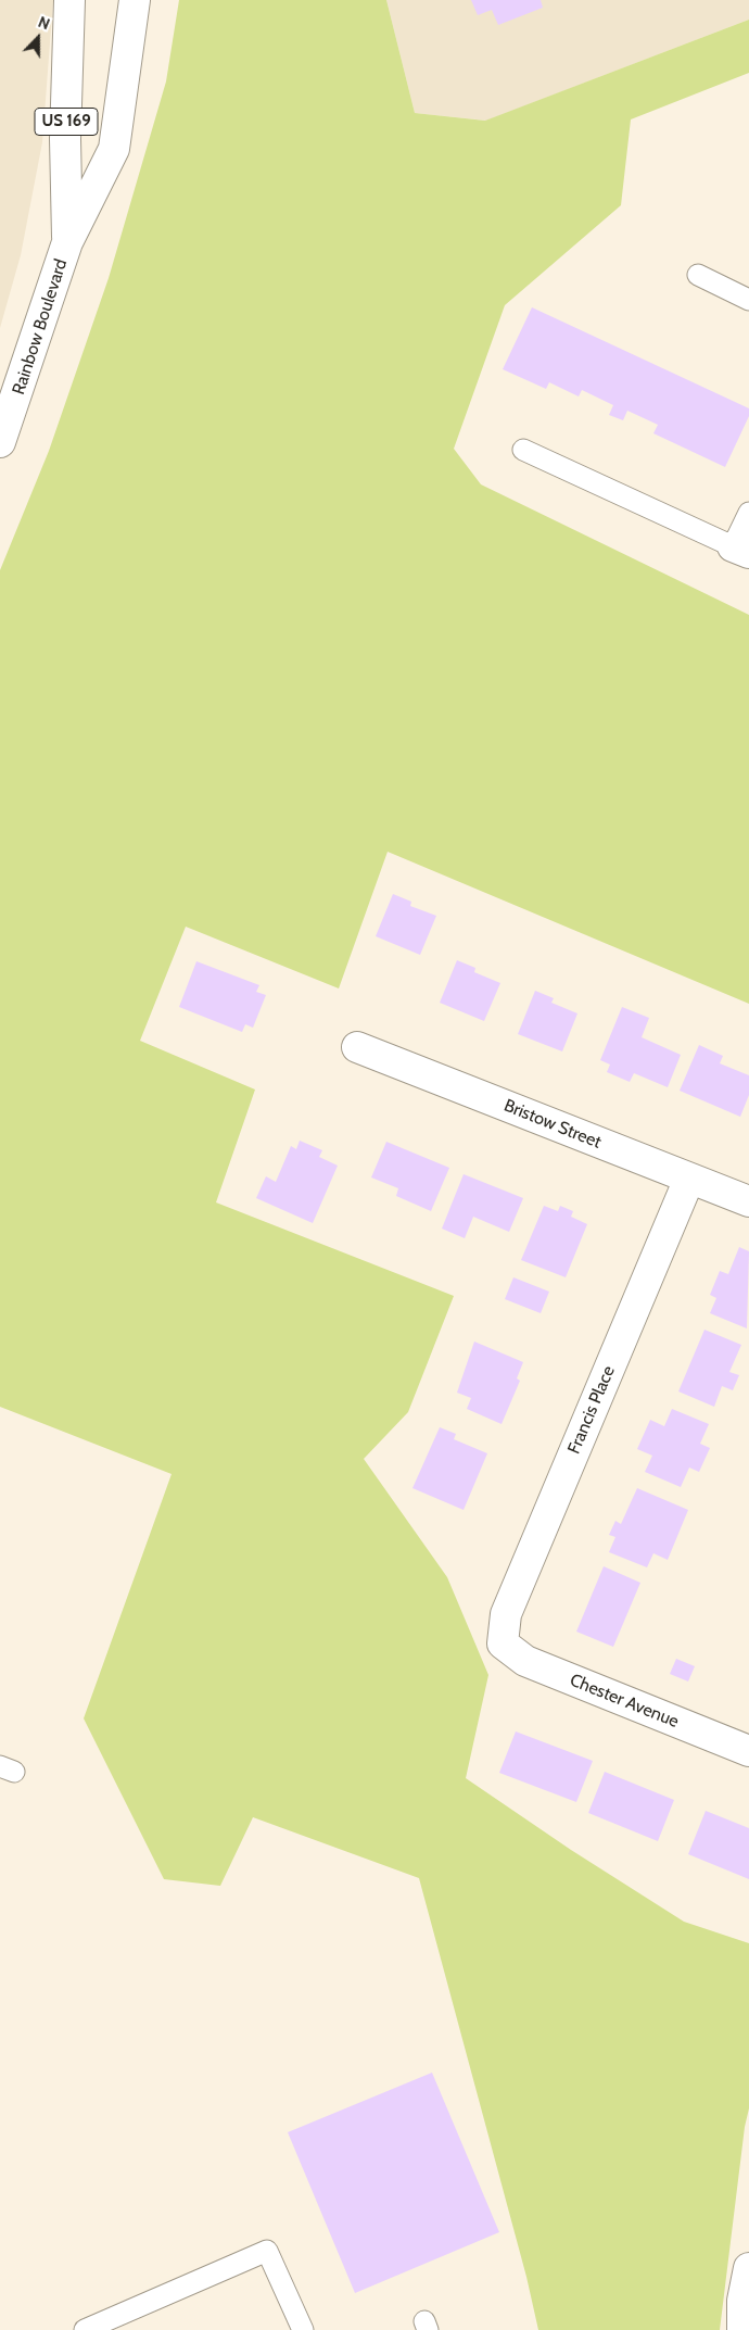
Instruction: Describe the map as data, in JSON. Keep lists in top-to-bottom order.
{
  "streets": {
    "street": [
      "US 169",
      "Rainbow Boulevard",
      "Bristow Street",
      "Francis Place",
      "Chester Avenue"
    ]
  },
  "crossings": [
    ["Bristow Street", "Francis Place"],
    ["Francis Place", "Chester Avenue"]
  ],
  "north": "top"
}
